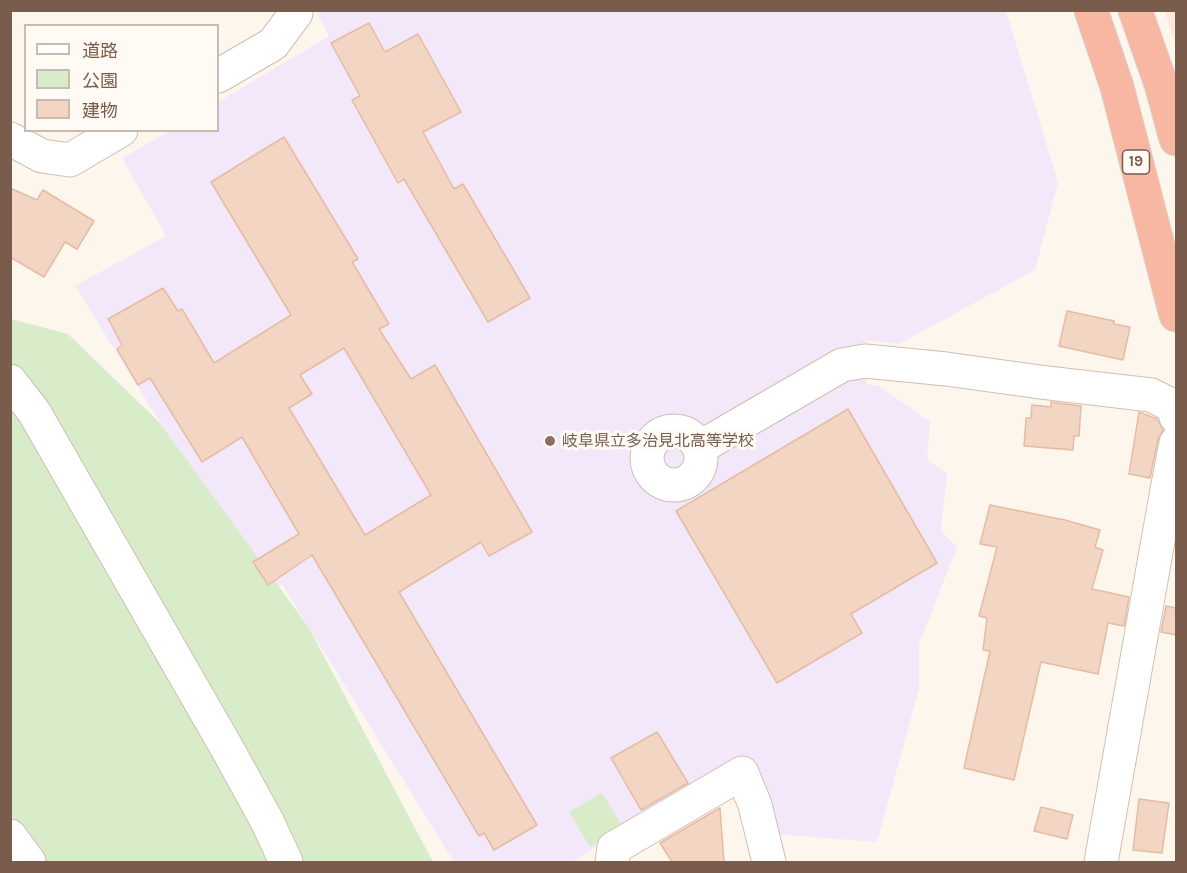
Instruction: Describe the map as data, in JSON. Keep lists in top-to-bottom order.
{
  "streets": {
    "highway": ["19"]
  },
  "places": ["岐阜県立多治見北高等学校"],
  "legend": ["道路", "公園", "建物"]
}
